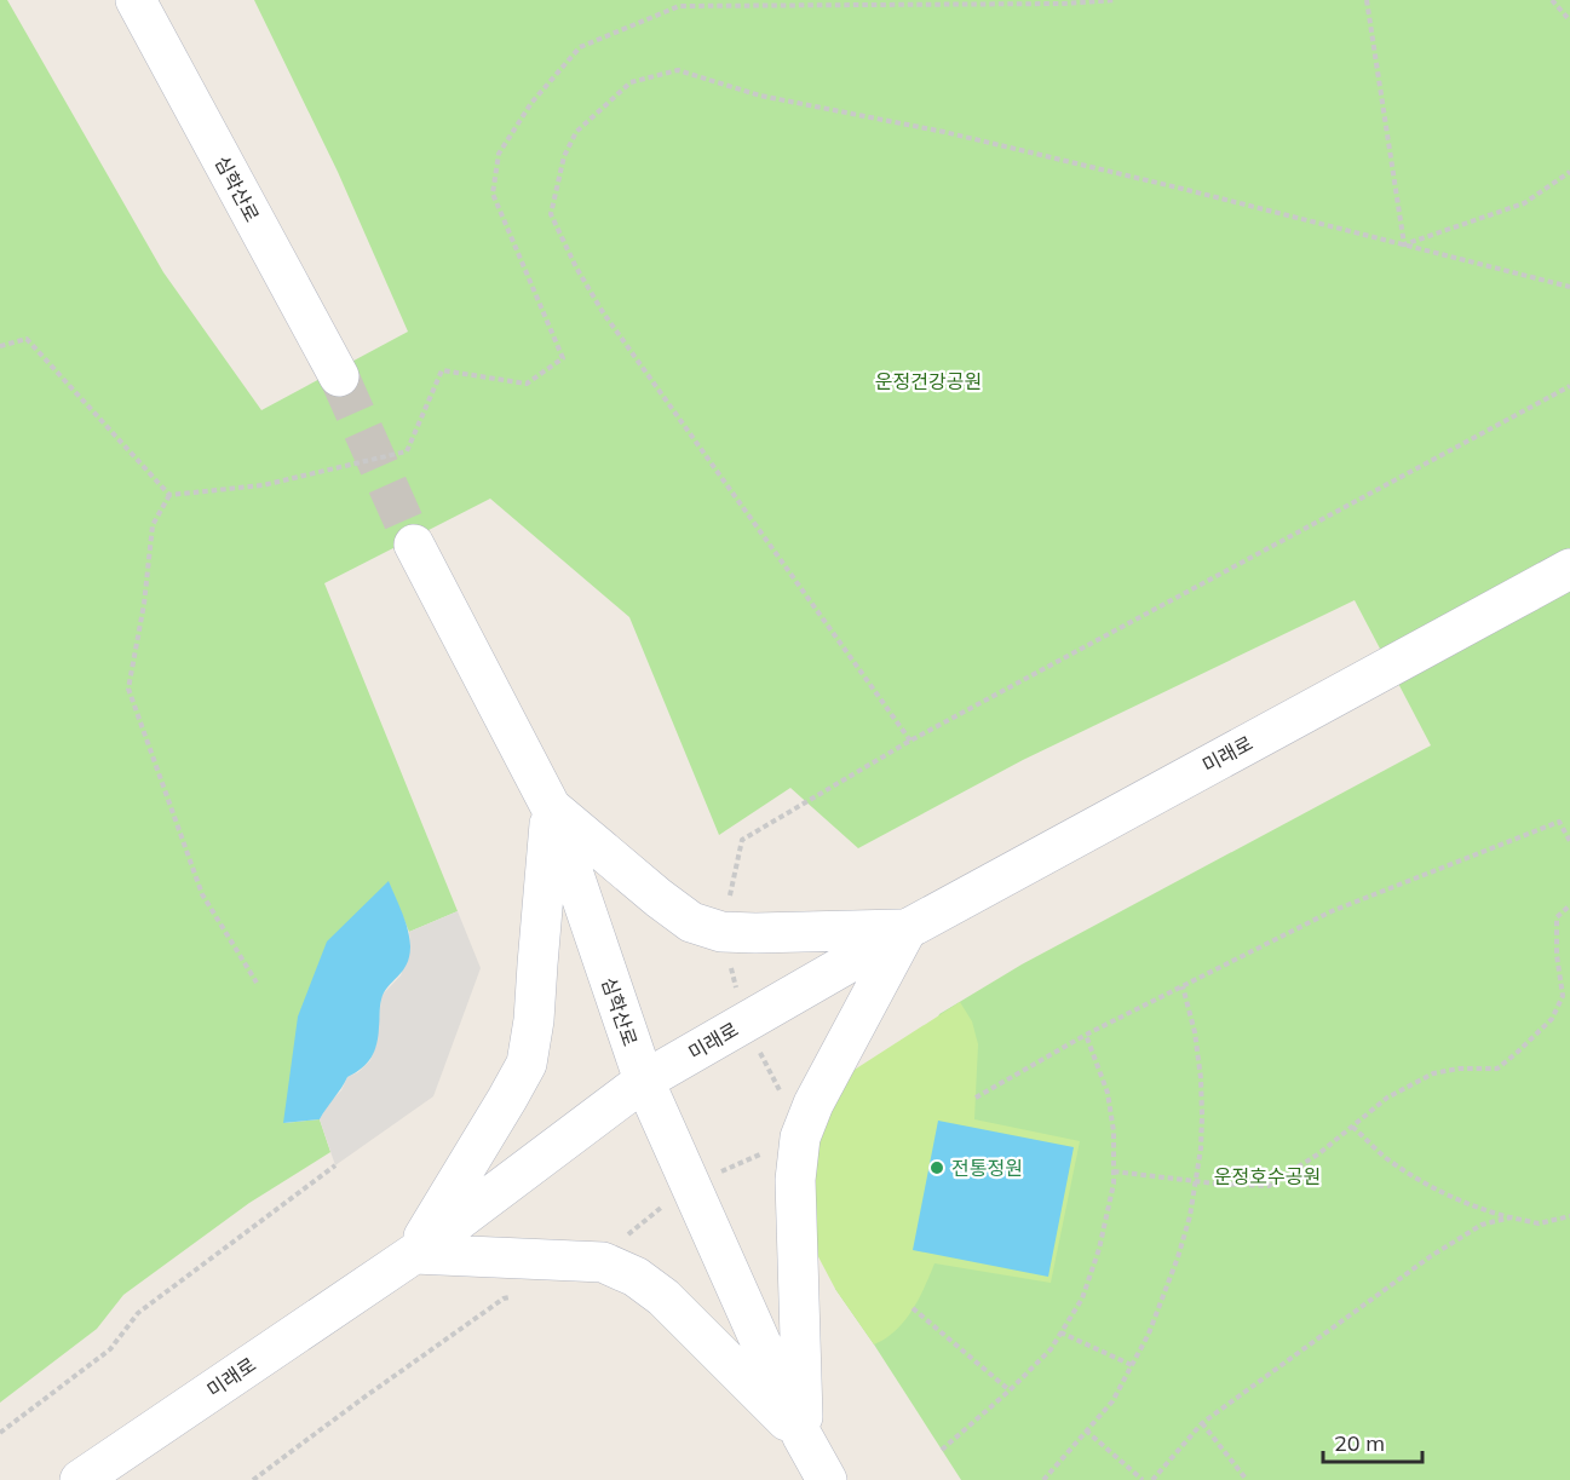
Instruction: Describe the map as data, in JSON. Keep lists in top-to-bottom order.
{
  "streets": {
    "street": ["심학산로", "미래로"]
  },
  "crossings": [
    ["심학산로", "미래로"]
  ],
  "parks": ["운정건강공원", "운정호수공원"],
  "places": ["전통정원"],
  "scale_bar": "20 m"
}
